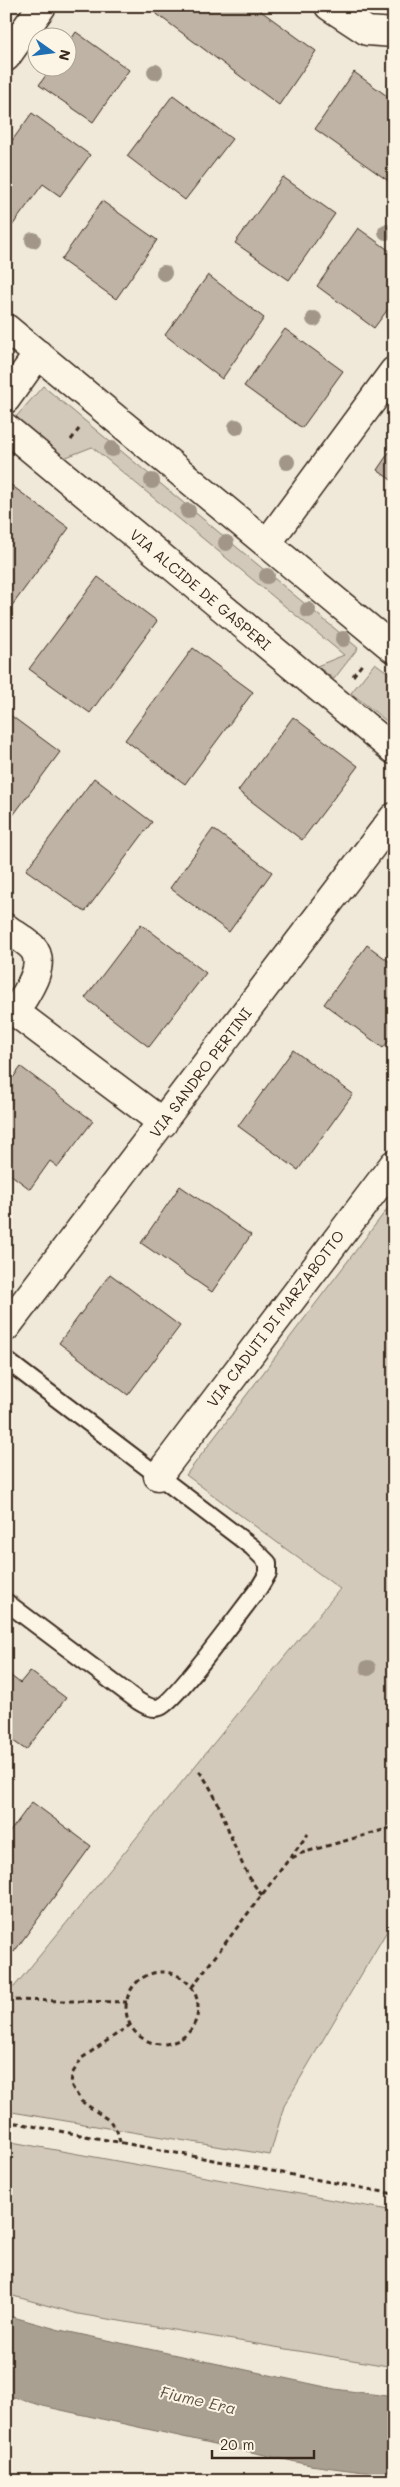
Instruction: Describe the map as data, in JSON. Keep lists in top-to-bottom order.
{
  "streets": {
    "street": ["VIA ALCIDE DE GASPERI", "VIA SANDRO PERTINI", "VIA CADUTI DI MARZABOTTO"]
  },
  "water": ["Fiume Era"],
  "scale_bar": "20 m",
  "north": "right"
}
